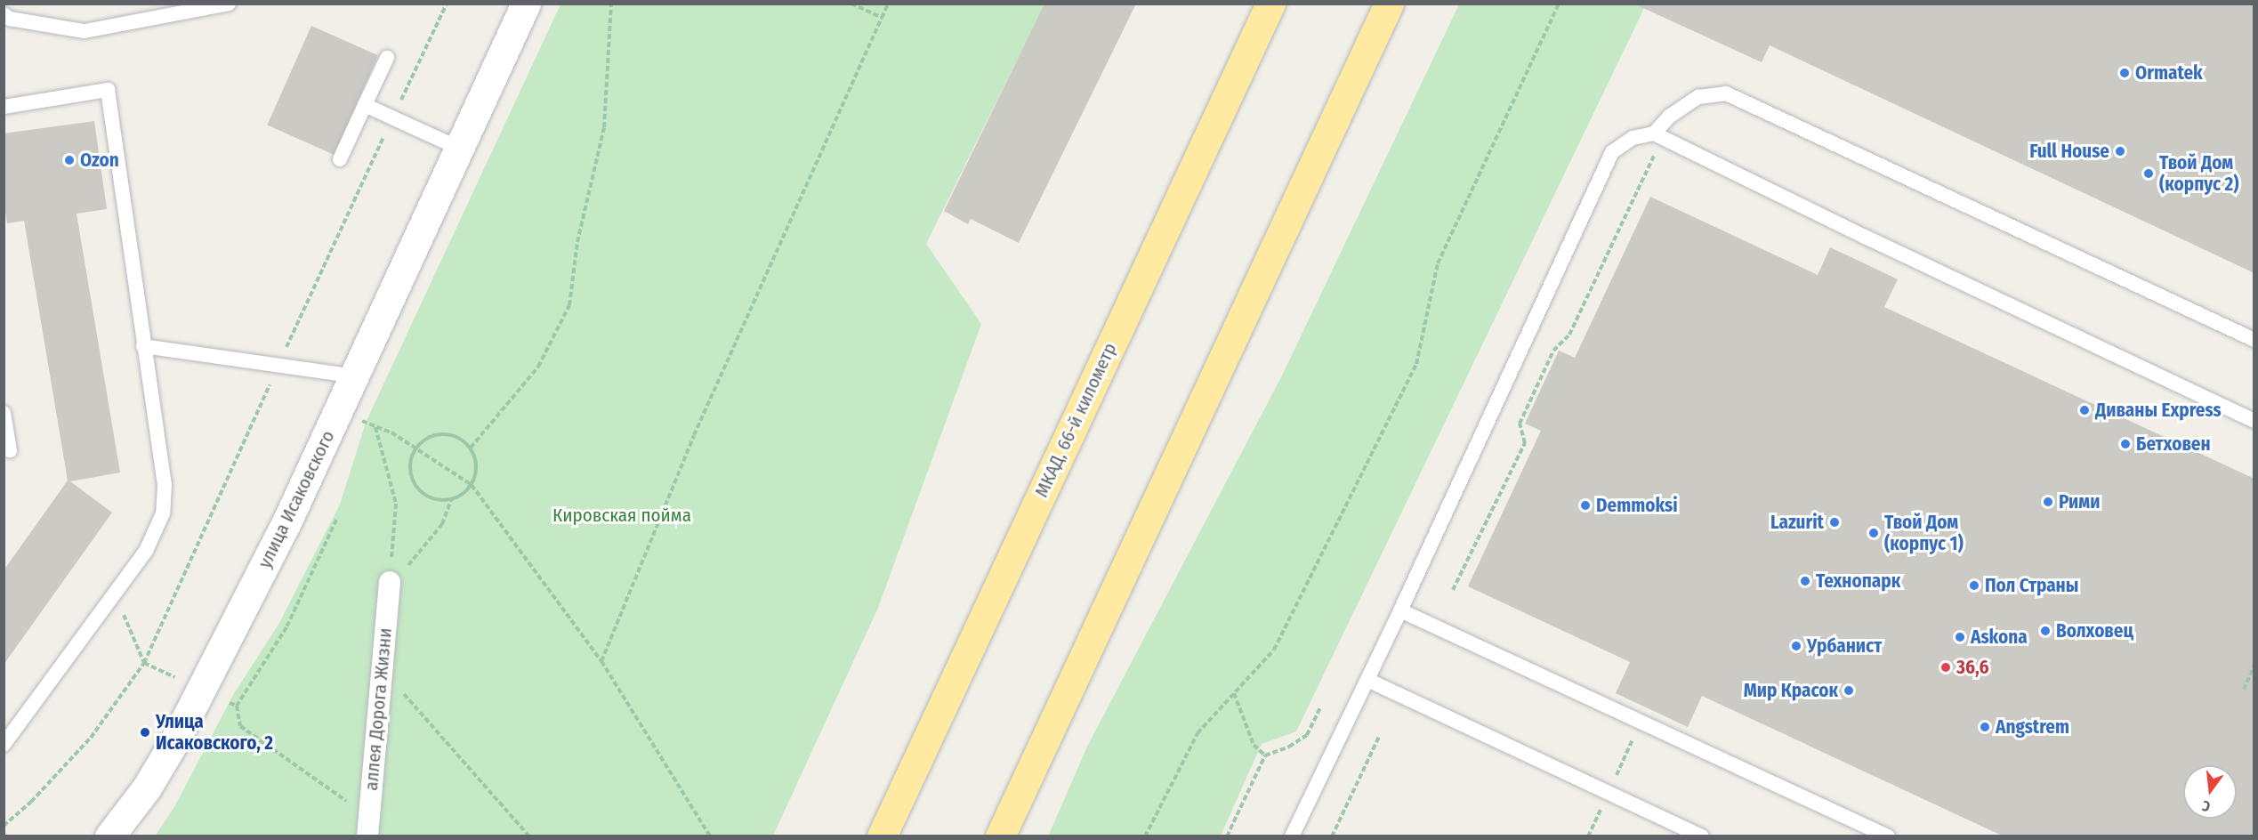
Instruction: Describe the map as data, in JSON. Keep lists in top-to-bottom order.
{
  "streets": {
    "highway": ["МКАД, 66-й километр"],
    "street": ["улица Исаковского", "аллея Дорога Жизни"]
  },
  "parks": ["Кировская пойма"],
  "places": [
    "Ormatek",
    "Full House",
    "Ozon",
    "Твой Дом (корпус 2)",
    "Диваны Express",
    "Бетховен",
    "Рими",
    "Demmoksi",
    "Lazurit",
    "Твой Дом (корпус 1)",
    "Технопарк",
    "Пол Страны",
    "Волховец",
    "Askona",
    "Урбанист",
    "36,6",
    "Мир Красок",
    "Angstrem",
    "Улица Исаковского, 2"
  ],
  "north": "bottom"
}
